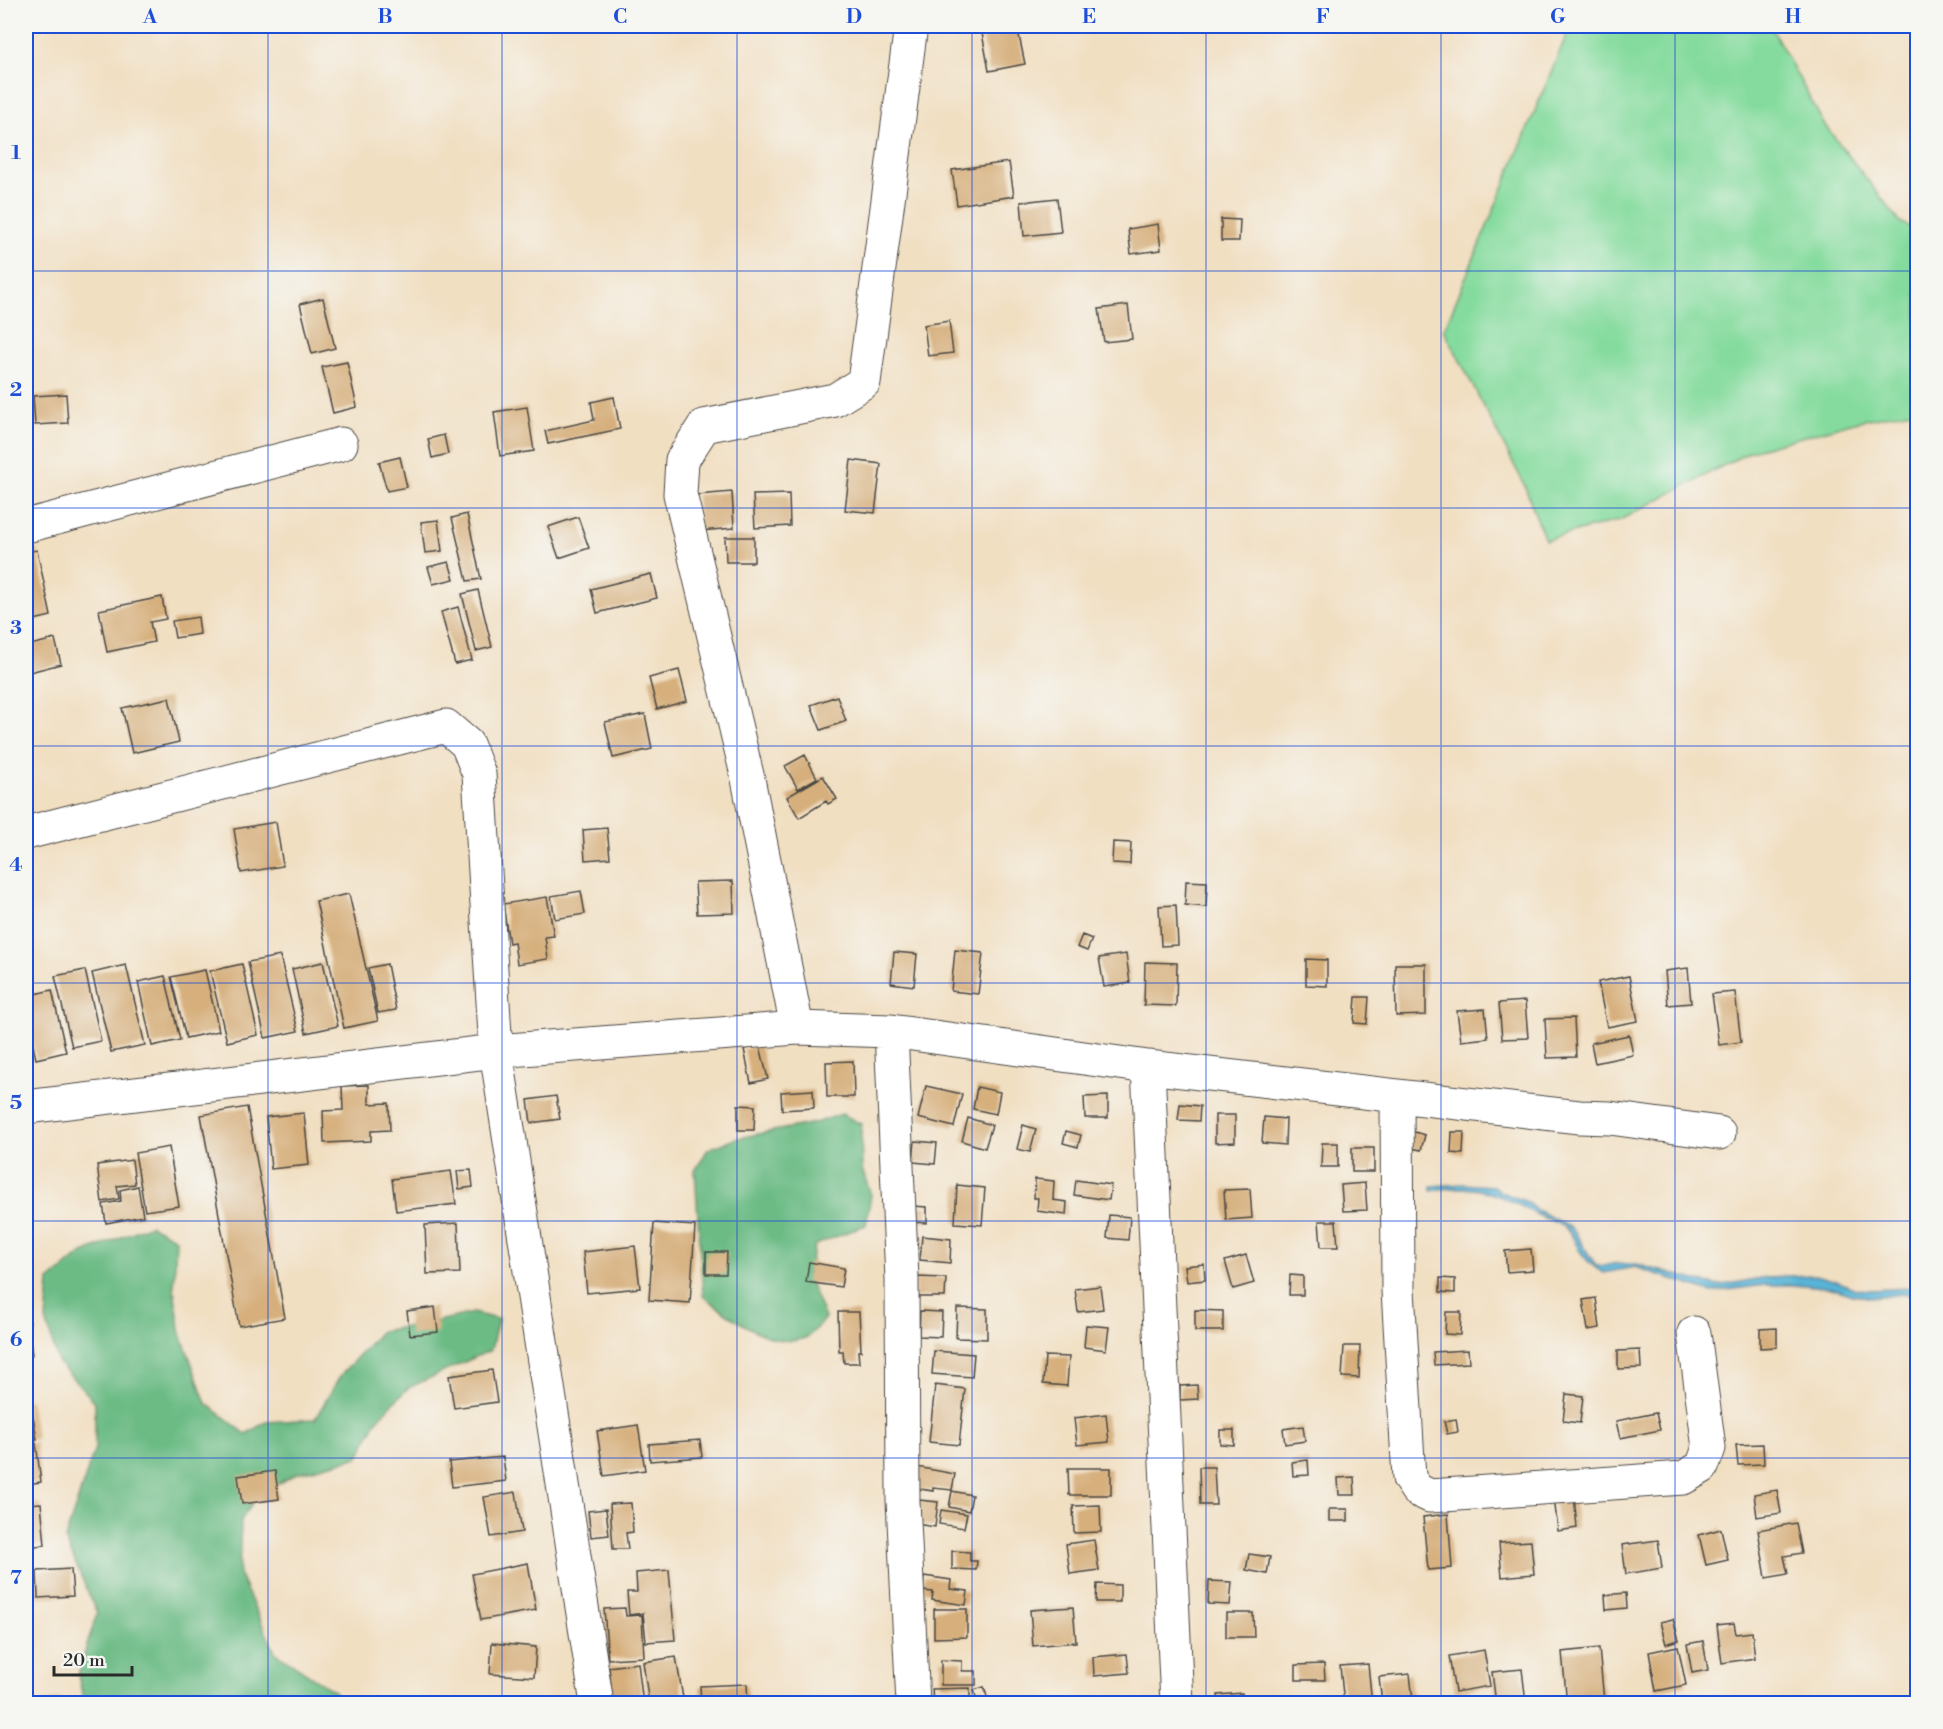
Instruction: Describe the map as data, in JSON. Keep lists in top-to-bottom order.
{
  "scale_bar": "20 m",
  "grid": {
    "columns": [
      "A",
      "B",
      "C",
      "D",
      "E",
      "F",
      "G",
      "H"
    ],
    "rows": [
      "1",
      "2",
      "3",
      "4",
      "5",
      "6",
      "7"
    ]
  }
}
